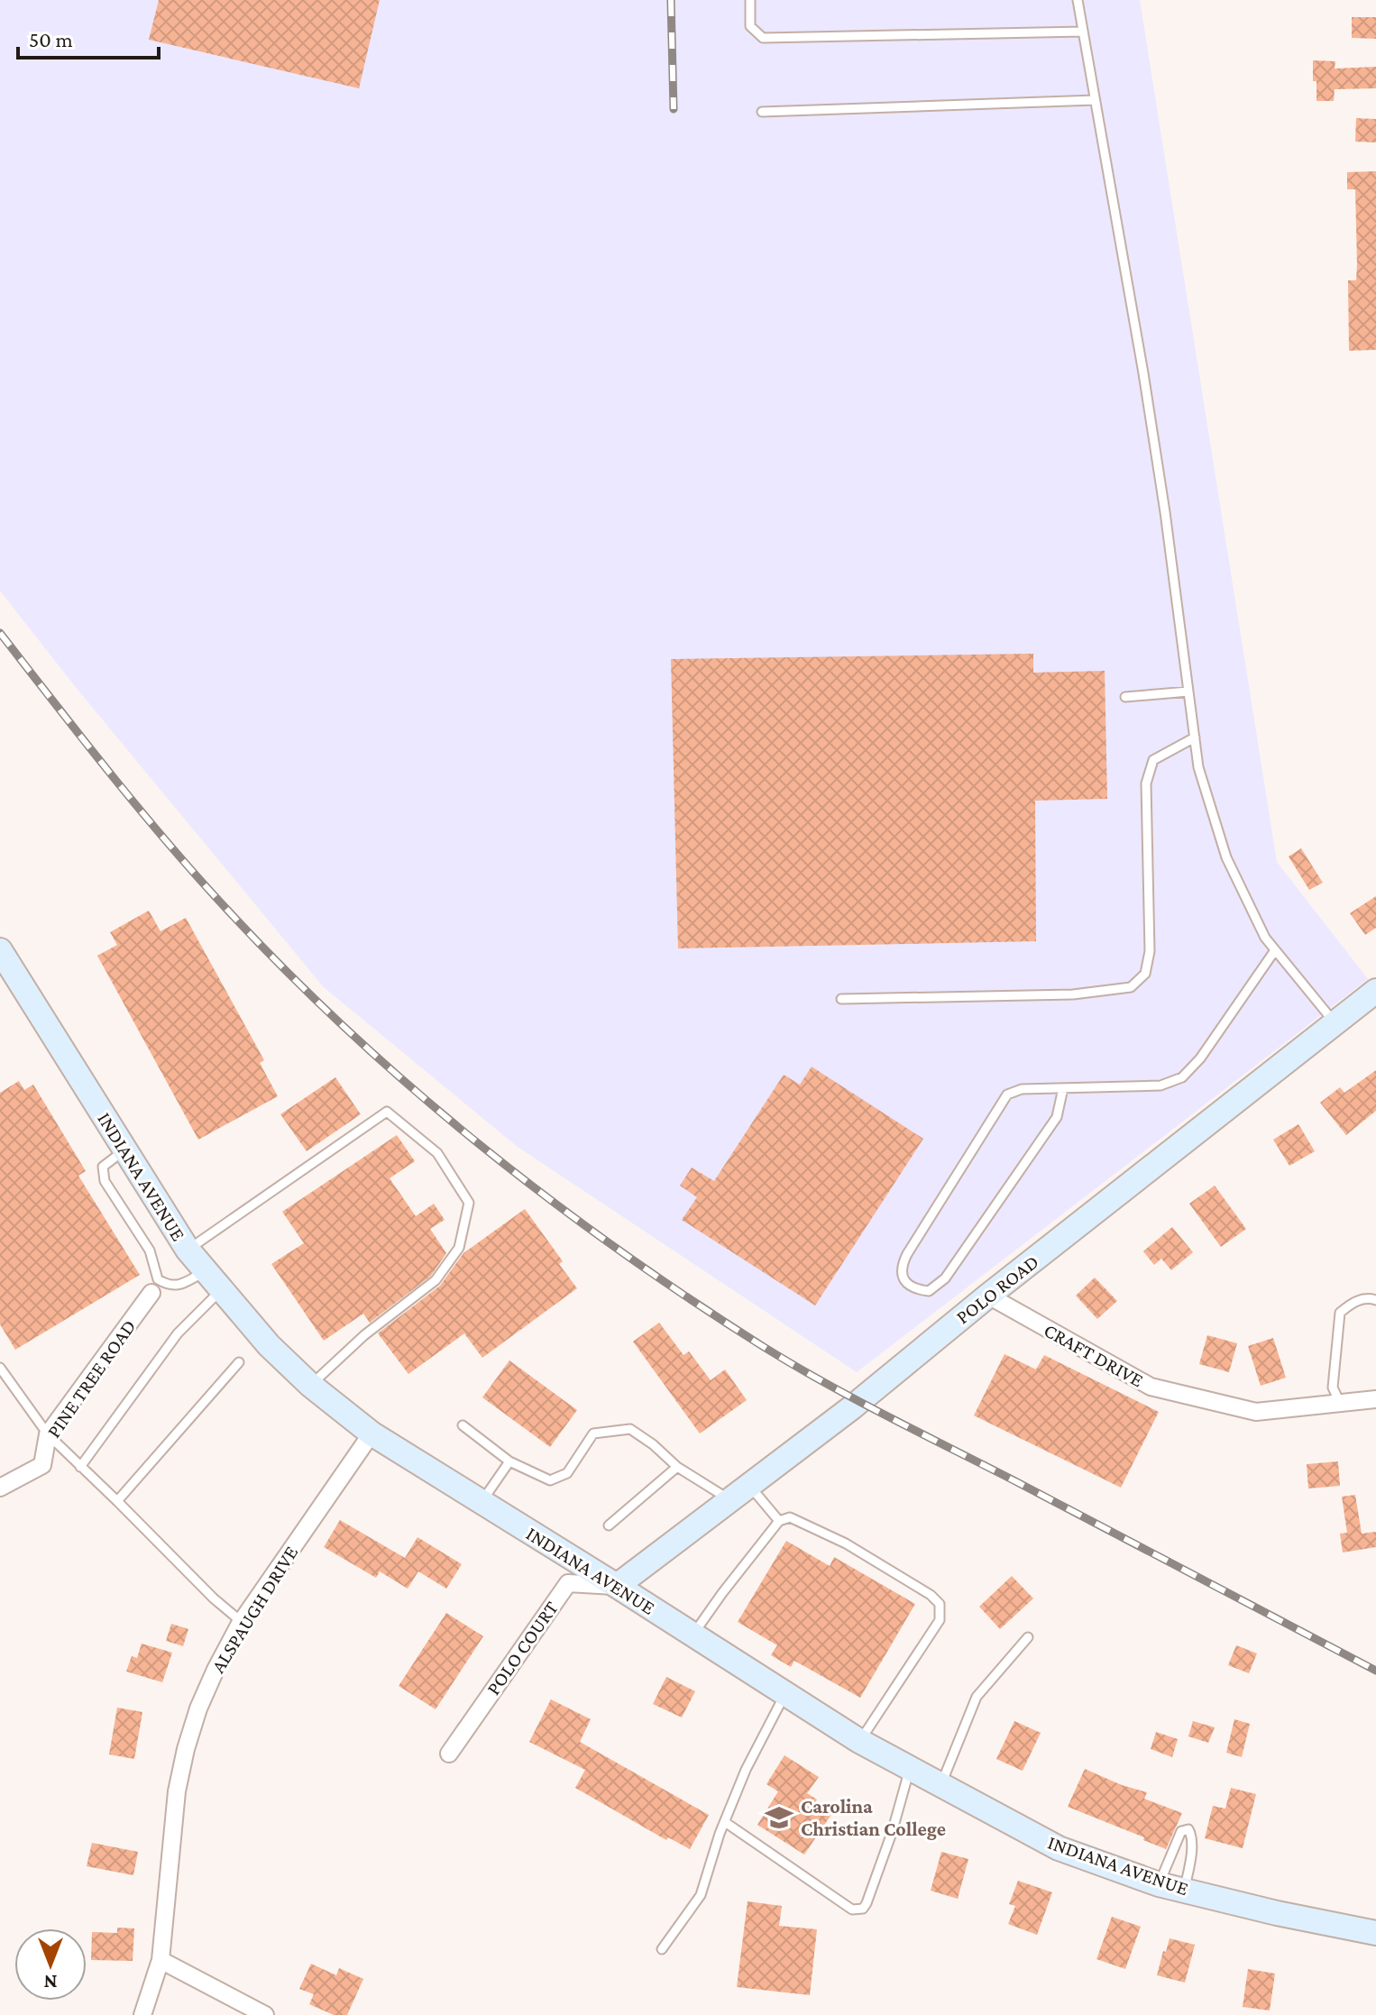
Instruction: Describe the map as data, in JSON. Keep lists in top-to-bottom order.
{
  "streets": {
    "main road": ["INDIANA AVENUE", "POLO ROAD"],
    "street": [
      "CRAFT DRIVE",
      "PINE TREE ROAD",
      "ALSPAUGH DRIVE",
      "POLO COURT"
    ]
  },
  "crossings": [
    ["INDIANA AVENUE", "POLO ROAD"],
    ["INDIANA AVENUE", "ALSPAUGH DRIVE"],
    ["INDIANA AVENUE", "POLO COURT"],
    ["POLO ROAD", "CRAFT DRIVE"],
    ["POLO ROAD", "POLO COURT"]
  ],
  "places": {
    "school or university": ["Carolina Christian College"]
  },
  "scale_bar": "50 m",
  "north": "bottom"
}
